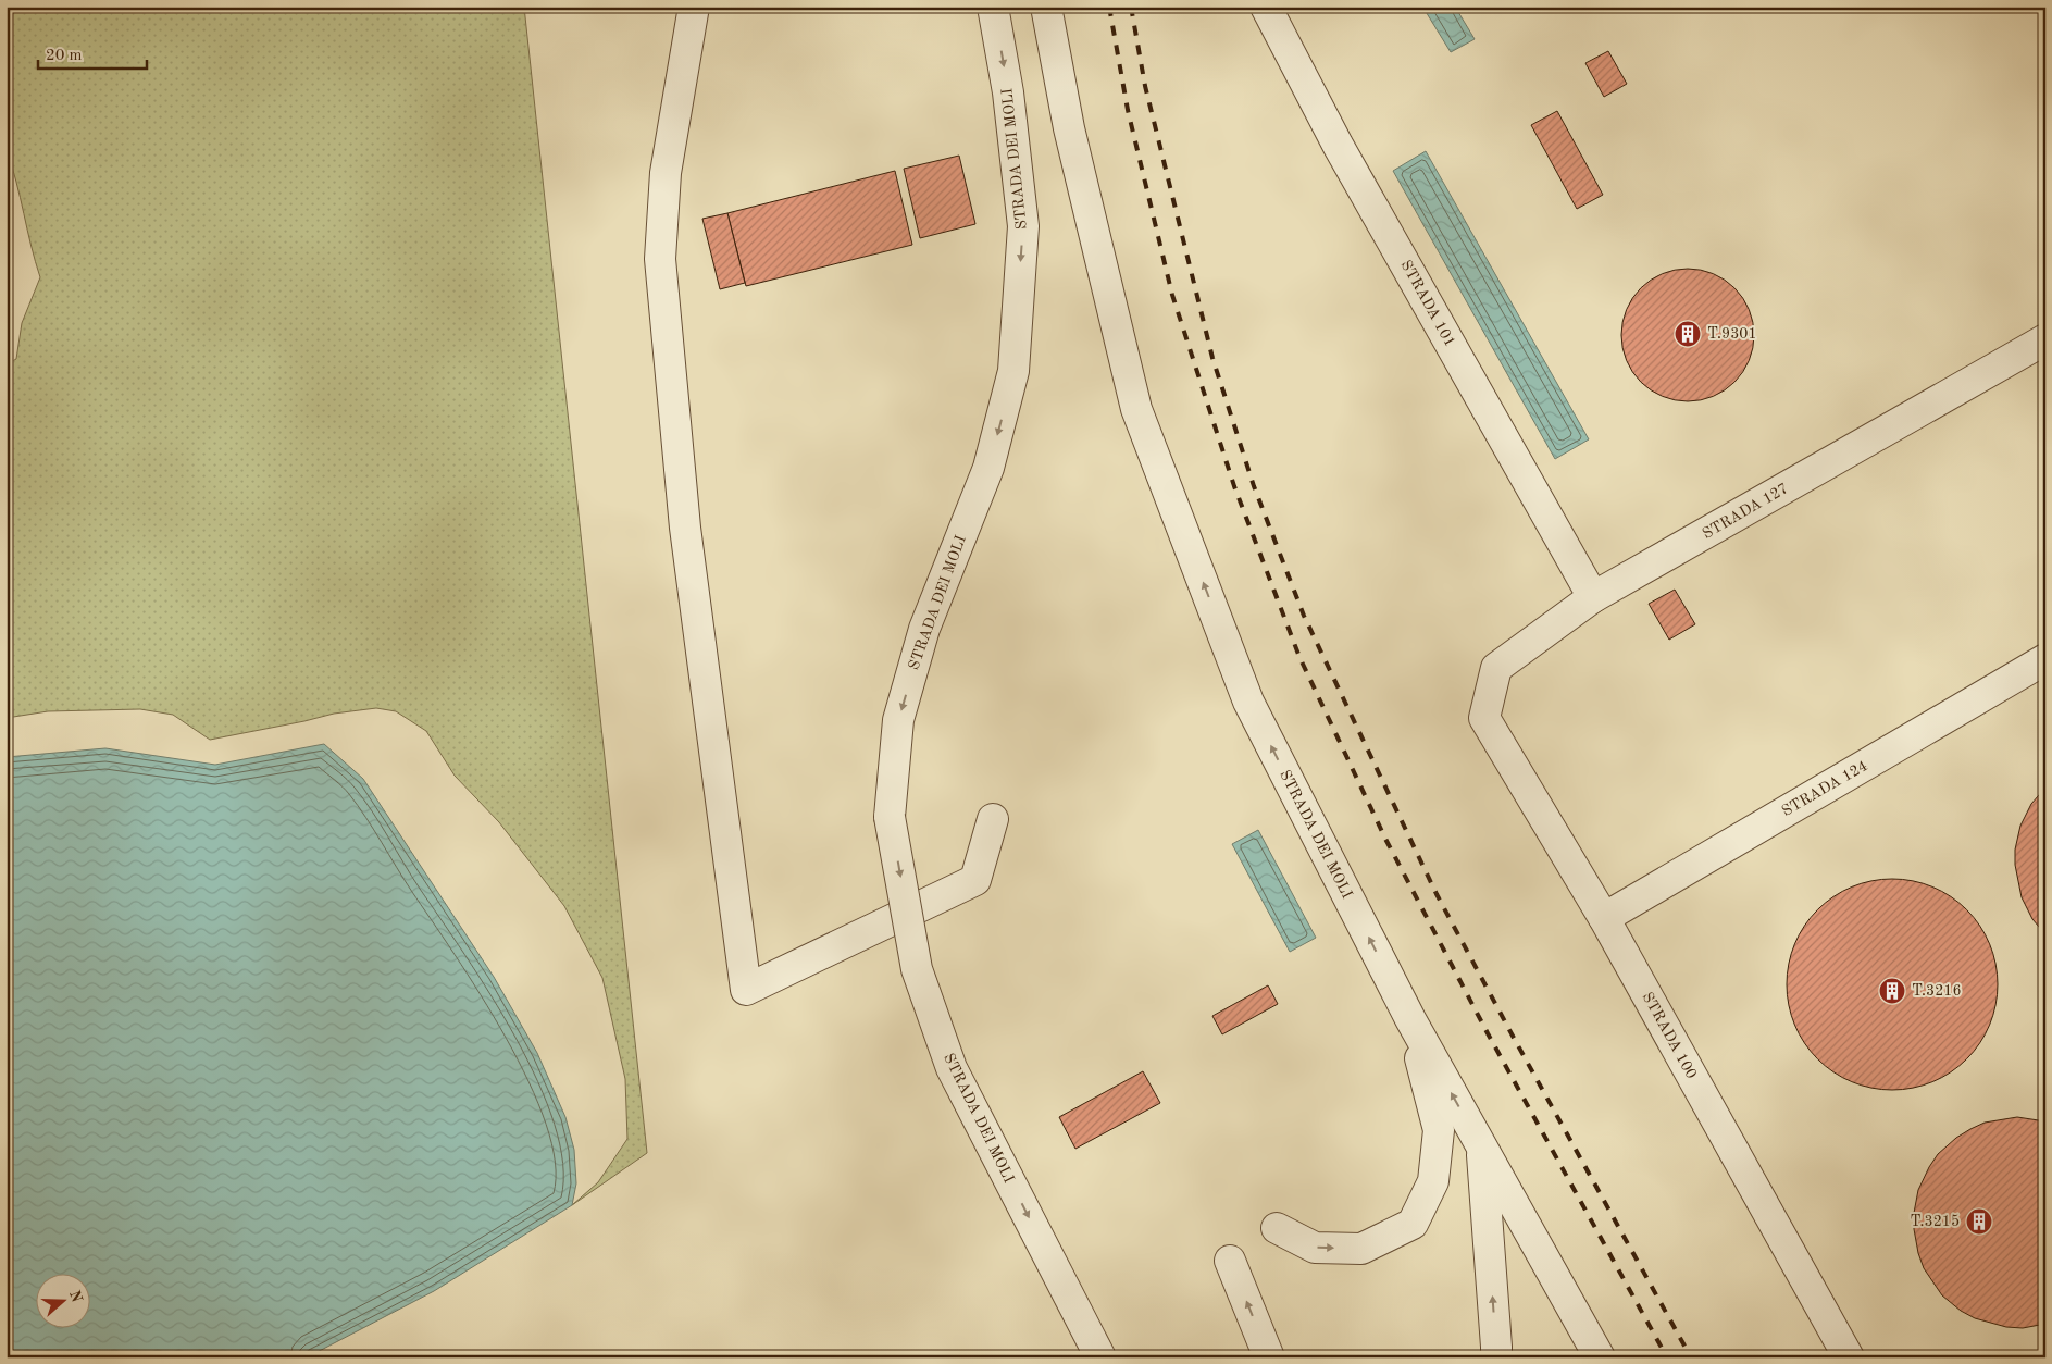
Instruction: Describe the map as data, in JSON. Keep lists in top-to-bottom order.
{
  "streets": {
    "street": [
      "STRADA DEI MOLI",
      "STRADA 101",
      "STRADA 127",
      "STRADA 124",
      "STRADA 100"
    ]
  },
  "crossings": [
    ["STRADA 101", "STRADA 127"],
    ["STRADA 127", "STRADA 100"],
    ["STRADA 124", "STRADA 100"]
  ],
  "places": {
    "building": ["T.9301", "T.3216", "T.3215"]
  },
  "scale_bar": "20 m",
  "north": "right"
}
